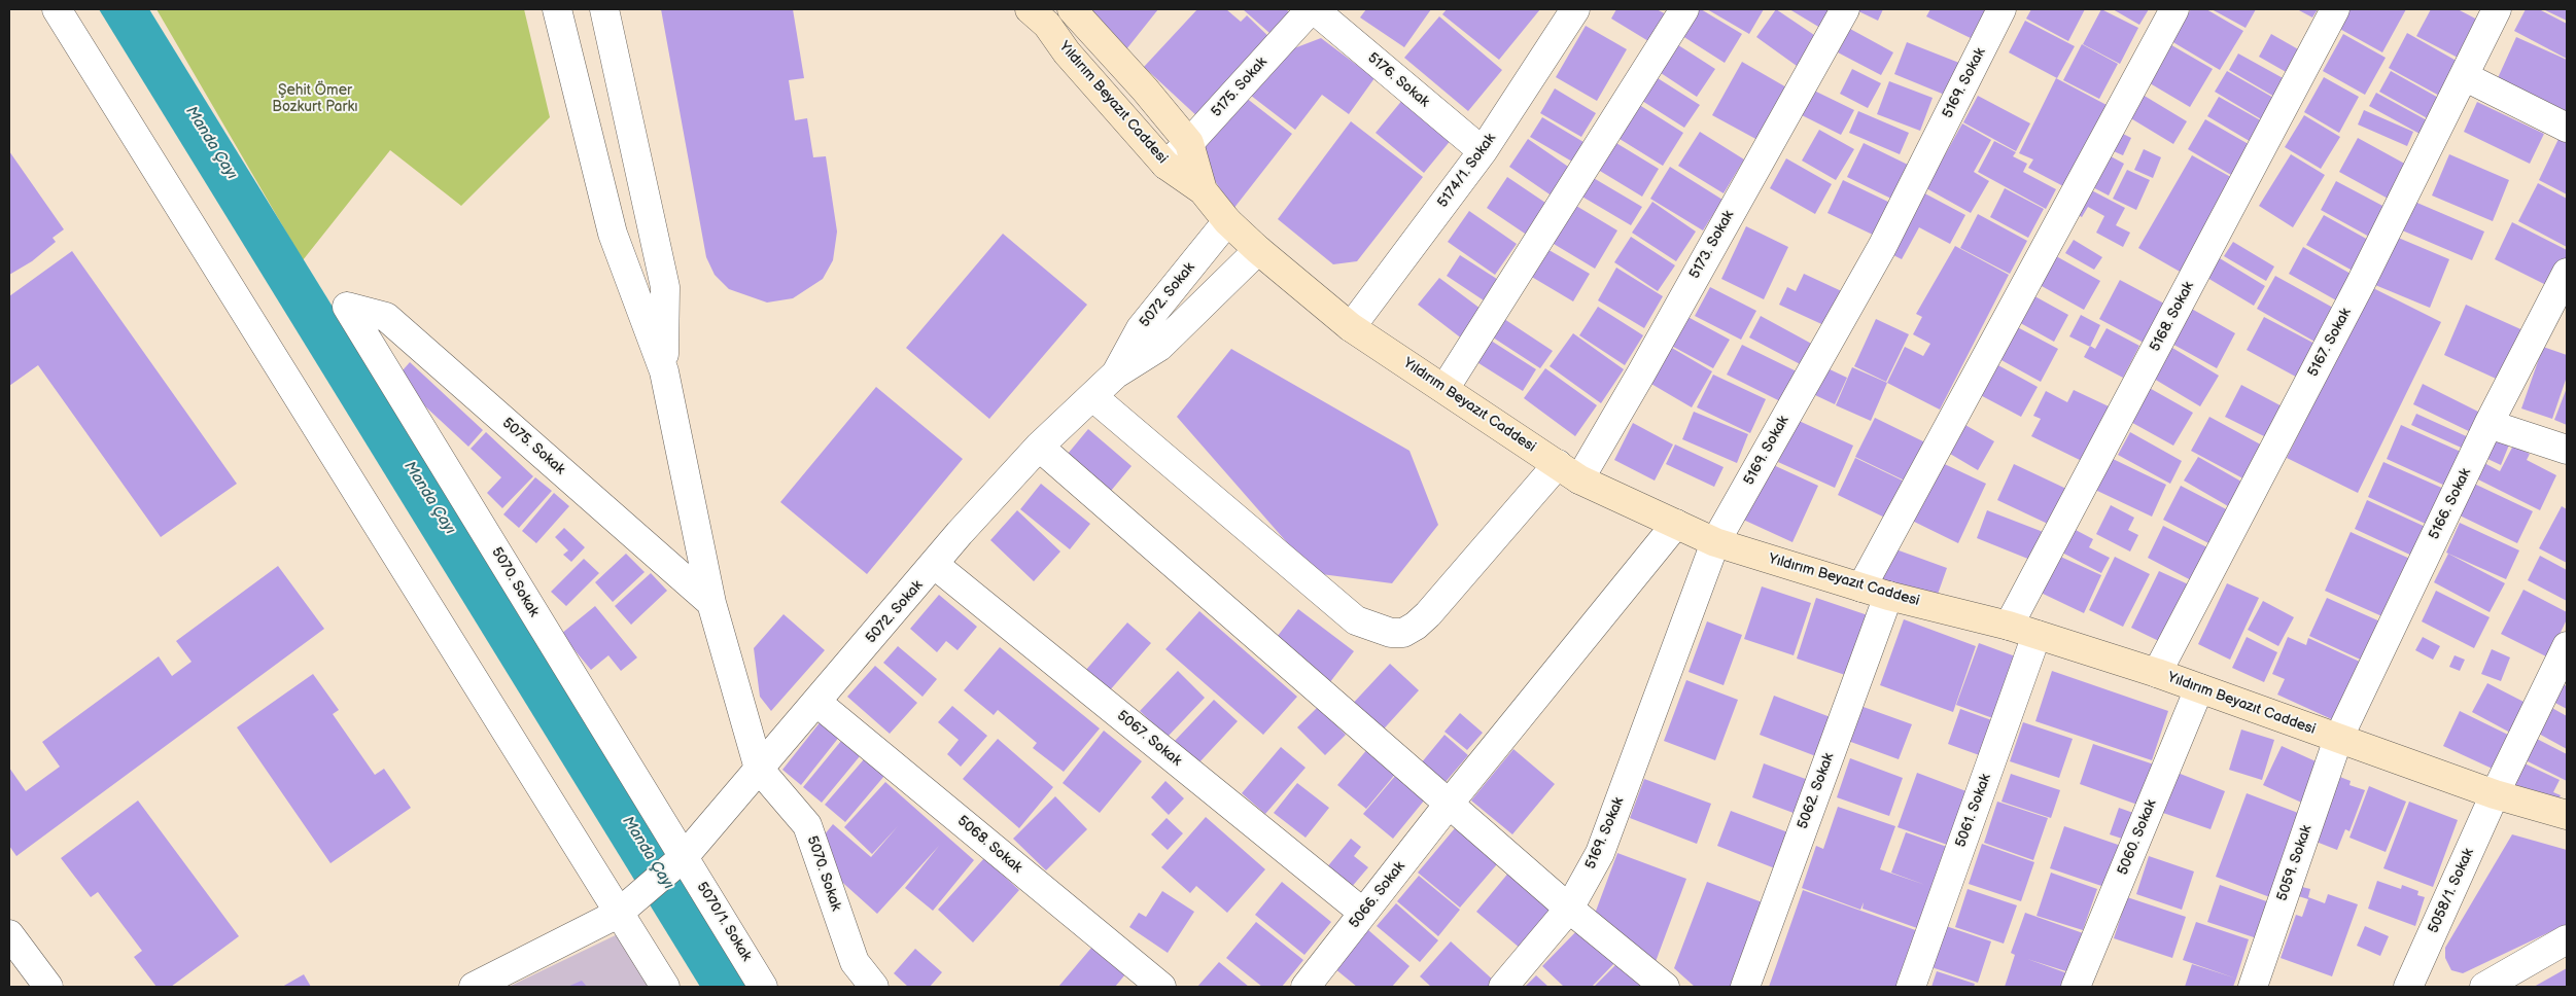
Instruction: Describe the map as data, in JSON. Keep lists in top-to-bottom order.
{
  "streets": {
    "main road": ["Yıldırım Beyazıt Caddesi"],
    "street": [
      "5176. Sokak",
      "5169. Sokak",
      "5175. Sokak",
      "5174/1. Sokak",
      "5173. Sokak",
      "5072. Sokak",
      "5168. Sokak",
      "5167. Sokak",
      "5075. Sokak",
      "5166. Sokak",
      "5070. Sokak",
      "5067. Sokak",
      "5062. Sokak",
      "5061. Sokak",
      "5060. Sokak",
      "5068. Sokak",
      "5059. Sokak",
      "5058/1. Sokak",
      "5066. Sokak",
      "5070/1. Sokak"
    ]
  },
  "crossings": [
    ["5176. Sokak", "5175. Sokak"],
    ["5176. Sokak", "5174/1. Sokak"],
    ["5169. Sokak", "Yıldırım Beyazıt Caddesi"],
    ["5175. Sokak", "Yıldırım Beyazıt Caddesi"],
    ["Yıldırım Beyazıt Caddesi", "5174/1. Sokak"],
    ["Yıldırım Beyazıt Caddesi", "5173. Sokak"],
    ["Yıldırım Beyazıt Caddesi", "5072. Sokak"],
    ["Yıldırım Beyazıt Caddesi", "5168. Sokak"],
    ["Yıldırım Beyazıt Caddesi", "5167. Sokak"],
    ["Yıldırım Beyazıt Caddesi", "5166. Sokak"],
    ["Yıldırım Beyazıt Caddesi", "5062. Sokak"],
    ["Yıldırım Beyazıt Caddesi", "5061. Sokak"],
    ["Yıldırım Beyazıt Caddesi", "5060. Sokak"],
    ["Yıldırım Beyazıt Caddesi", "5059. Sokak"],
    ["Yıldırım Beyazıt Caddesi", "5058/1. Sokak"],
    ["Yıldırım Beyazıt Caddesi", "5066. Sokak"],
    ["5173. Sokak", "5072. Sokak"],
    ["5072. Sokak", "5070. Sokak"],
    ["5072. Sokak", "5067. Sokak"],
    ["5072. Sokak", "5068. Sokak"],
    ["5072. Sokak", "5070/1. Sokak"],
    ["5075. Sokak", "5070. Sokak"],
    ["5166. Sokak", "5059. Sokak"],
    ["5070. Sokak", "5070/1. Sokak"],
    ["5067. Sokak", "5066. Sokak"]
  ],
  "water": ["Manda Çayı"],
  "parks": ["Şehit Ömer Bozkurt Parkı"]
}
